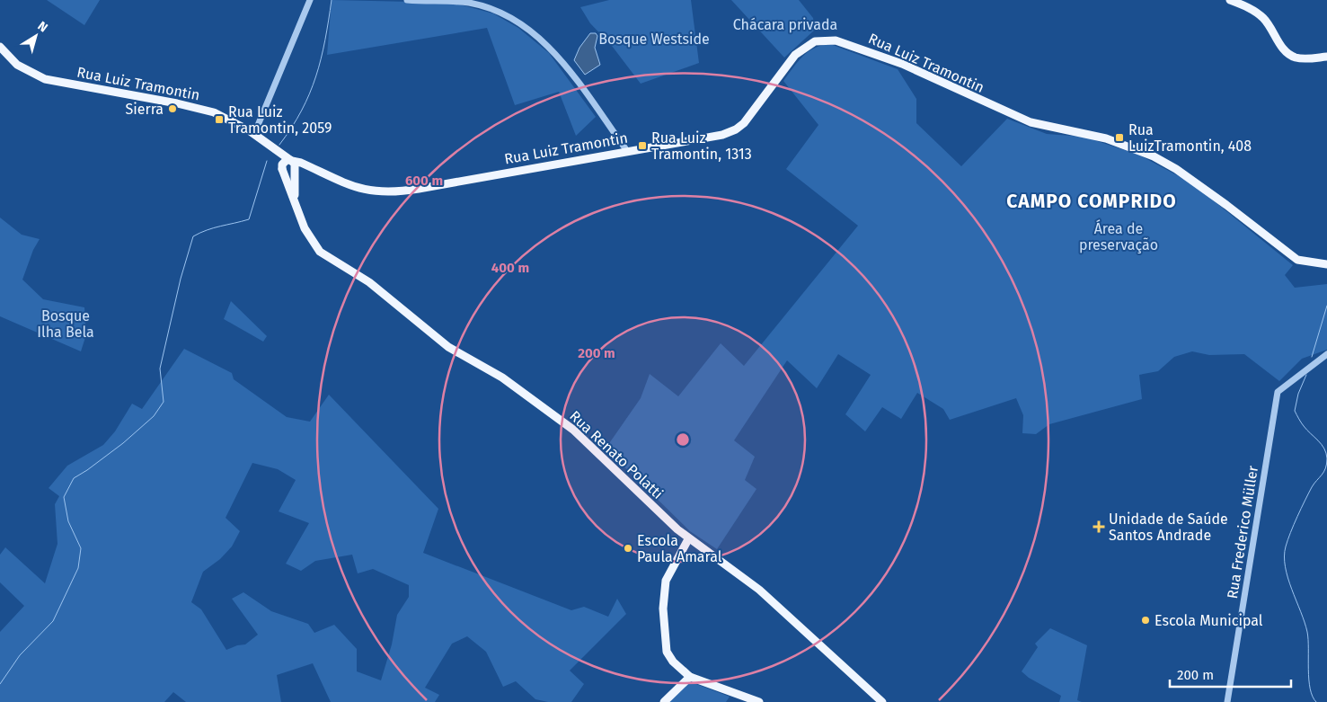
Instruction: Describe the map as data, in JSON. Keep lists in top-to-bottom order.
{
  "streets": {
    "main road": ["Rua Luiz Tramontin", "Rua Renato Polatti"],
    "street": ["Rua Frederico Müller"]
  },
  "crossings": [
    ["Rua Luiz Tramontin", "Rua Renato Polatti"]
  ],
  "districts": ["CAMPO COMPRIDO"],
  "parks": [
    "Chácara privada",
    "Bosque Westside",
    "Área de preservação",
    "Bosque Ilha Bela"
  ],
  "places": {
    "other": ["Sierra", "Escola Paula Amaral", "Escola Municipal"],
    "transit": ["Rua Luiz Tramontin, 2059", "Rua LuizTramontin, 408", "Rua Luiz Tramontin, 1313"],
    "health": ["Unidade de Saúde Santos Andrade"]
  },
  "scale_bar": "200 m",
  "north": "top right",
  "rings": ["600 m", "400 m", "200 m"]
}
